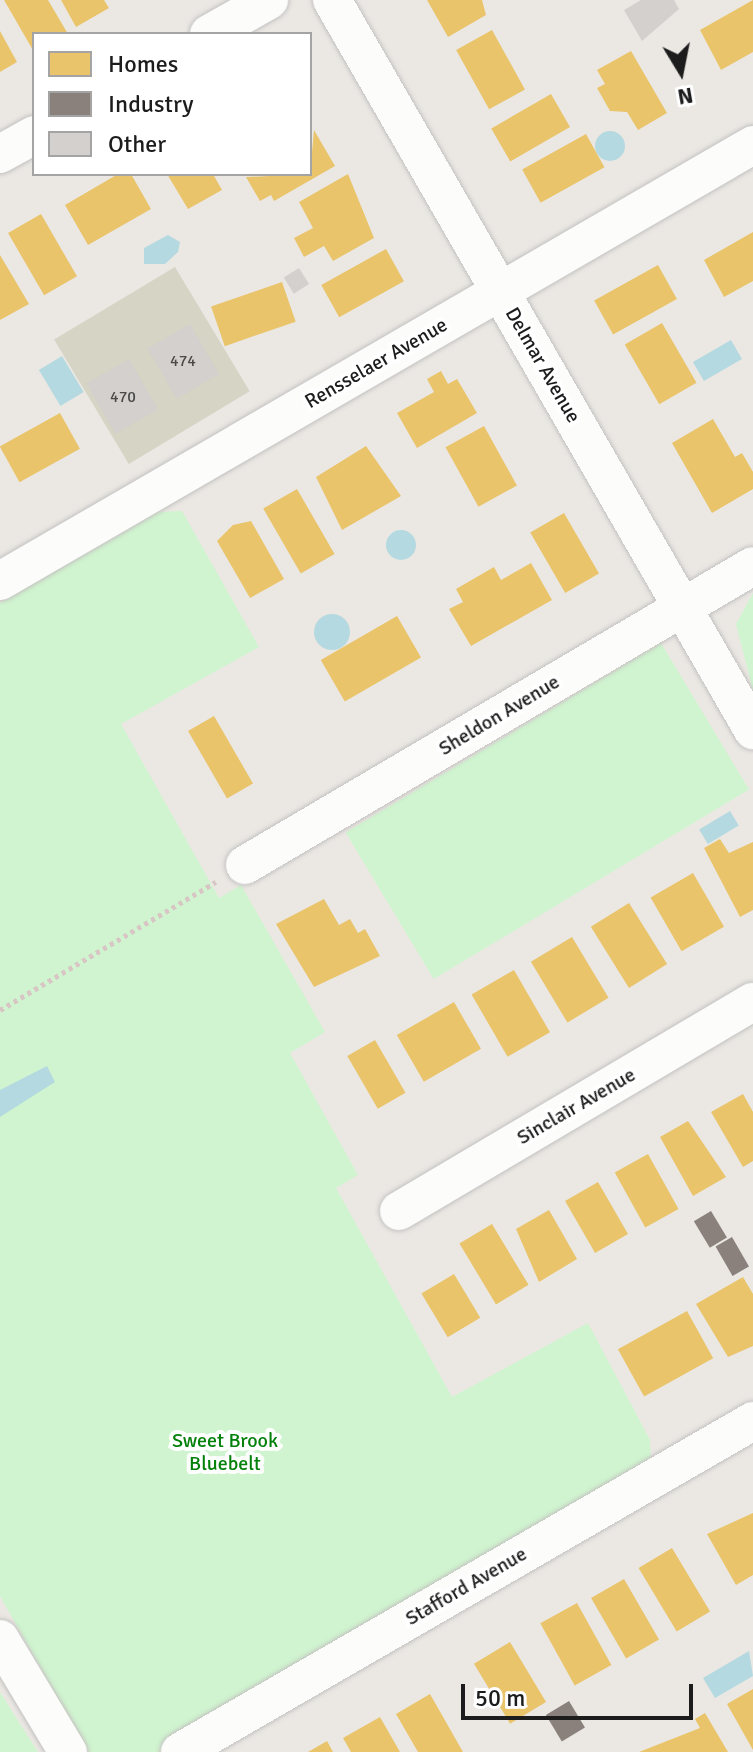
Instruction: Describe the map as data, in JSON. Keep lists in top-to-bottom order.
{
  "streets": {
    "street": [
      "Rensselaer Avenue",
      "Delmar Avenue",
      "Sheldon Avenue",
      "Sinclair Avenue",
      "Stafford Avenue"
    ]
  },
  "crossings": [
    ["Rensselaer Avenue", "Delmar Avenue"],
    ["Delmar Avenue", "Sheldon Avenue"]
  ],
  "parks": ["Sweet Brook Bluebelt"],
  "house_numbers": ["474", "470"],
  "legend": ["Homes", "Industry", "Other"],
  "scale_bar": "50 m",
  "north": "bottom"
}
